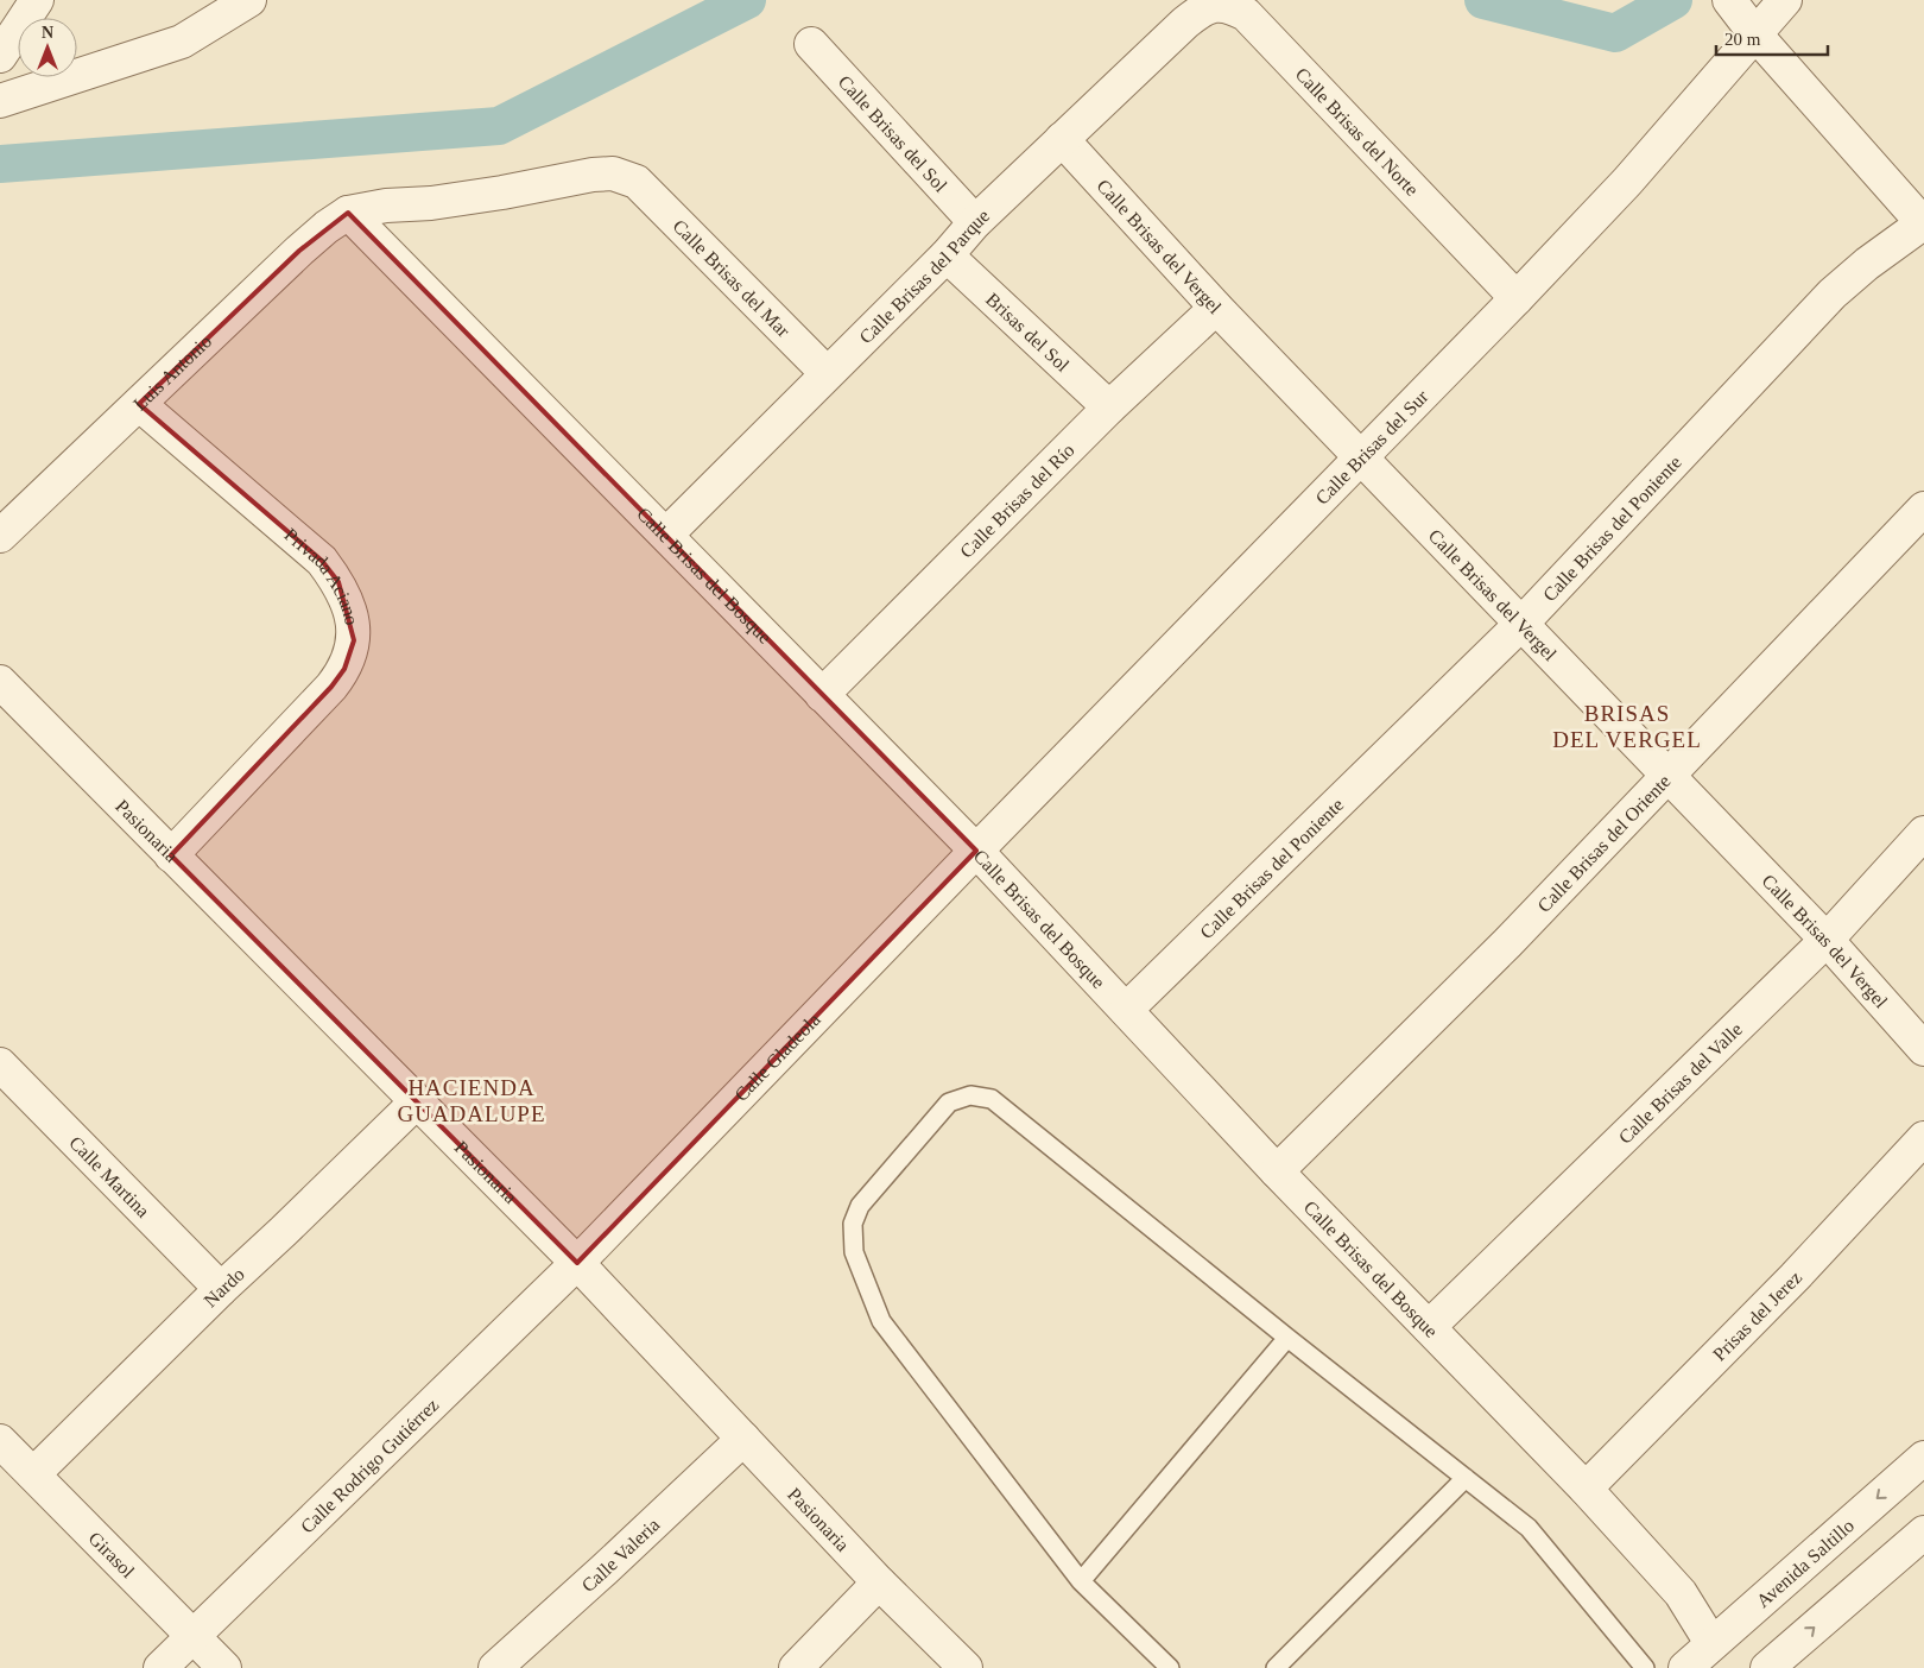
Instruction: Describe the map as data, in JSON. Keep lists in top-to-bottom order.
{
  "streets": {
    "street": [
      "Calle Brisas del Norte",
      "Calle Brisas del Sol",
      "Calle Brisas del Vergel",
      "Calle Brisas del Parque",
      "Calle Brisas del Mar",
      "Brisas del Sol",
      "Luis Antonio",
      "Calle Brisas del Sur",
      "Calle Brisas del Río",
      "Calle Brisas del Poniente",
      "Calle Brisas del Bosque",
      "Privada Aciano",
      "Pasionaria",
      "Calle Brisas del Oriente",
      "Calle Gladeola",
      "Calle Brisas del Valle",
      "Calle Martina",
      "Nardo",
      "Prisas del Jerez",
      "Calle Rodrigo Gutiérrez",
      "Girasol",
      "Calle Valeria",
      "Avenida Saltillo"
    ]
  },
  "crossings": [
    ["Calle Brisas del Norte", "Calle Brisas del Parque"],
    ["Calle Brisas del Norte", "Calle Brisas del Sur"],
    ["Calle Brisas del Sol", "Calle Brisas del Parque"],
    ["Calle Brisas del Vergel", "Calle Brisas del Parque"],
    ["Calle Brisas del Vergel", "Calle Brisas del Sur"],
    ["Calle Brisas del Vergel", "Calle Brisas del Río"],
    ["Calle Brisas del Vergel", "Calle Brisas del Poniente"],
    ["Calle Brisas del Vergel", "Calle Brisas del Oriente"],
    ["Calle Brisas del Vergel", "Calle Brisas del Valle"],
    ["Calle Brisas del Parque", "Calle Brisas del Mar"],
    ["Calle Brisas del Parque", "Brisas del Sol"],
    ["Calle Brisas del Parque", "Calle Brisas del Bosque"],
    ["Calle Brisas del Mar", "Luis Antonio"],
    ["Calle Brisas del Mar", "Calle Brisas del Bosque"],
    ["Brisas del Sol", "Calle Brisas del Río"],
    ["Luis Antonio", "Calle Brisas del Bosque"],
    ["Luis Antonio", "Privada Aciano"],
    ["Calle Brisas del Sur", "Calle Brisas del Bosque"],
    ["Calle Brisas del Sur", "Calle Gladeola"],
    ["Calle Brisas del Río", "Calle Brisas del Bosque"],
    ["Calle Brisas del Poniente", "Calle Brisas del Bosque"],
    ["Calle Brisas del Bosque", "Calle Brisas del Oriente"],
    ["Calle Brisas del Bosque", "Calle Gladeola"],
    ["Calle Brisas del Bosque", "Calle Brisas del Valle"],
    ["Calle Brisas del Bosque", "Prisas del Jerez"],
    ["Calle Brisas del Bosque", "Avenida Saltillo"],
    ["Privada Aciano", "Pasionaria"],
    ["Pasionaria", "Calle Gladeola"],
    ["Pasionaria", "Nardo"],
    ["Pasionaria", "Calle Rodrigo Gutiérrez"],
    ["Pasionaria", "Calle Valeria"],
    ["Calle Gladeola", "Calle Rodrigo Gutiérrez"],
    ["Calle Martina", "Nardo"],
    ["Nardo", "Girasol"],
    ["Calle Rodrigo Gutiérrez", "Girasol"]
  ],
  "districts": ["BRISAS DEL VERGEL", "HACIENDA GUADALUPE"],
  "scale_bar": "20 m",
  "north": "top"
}
